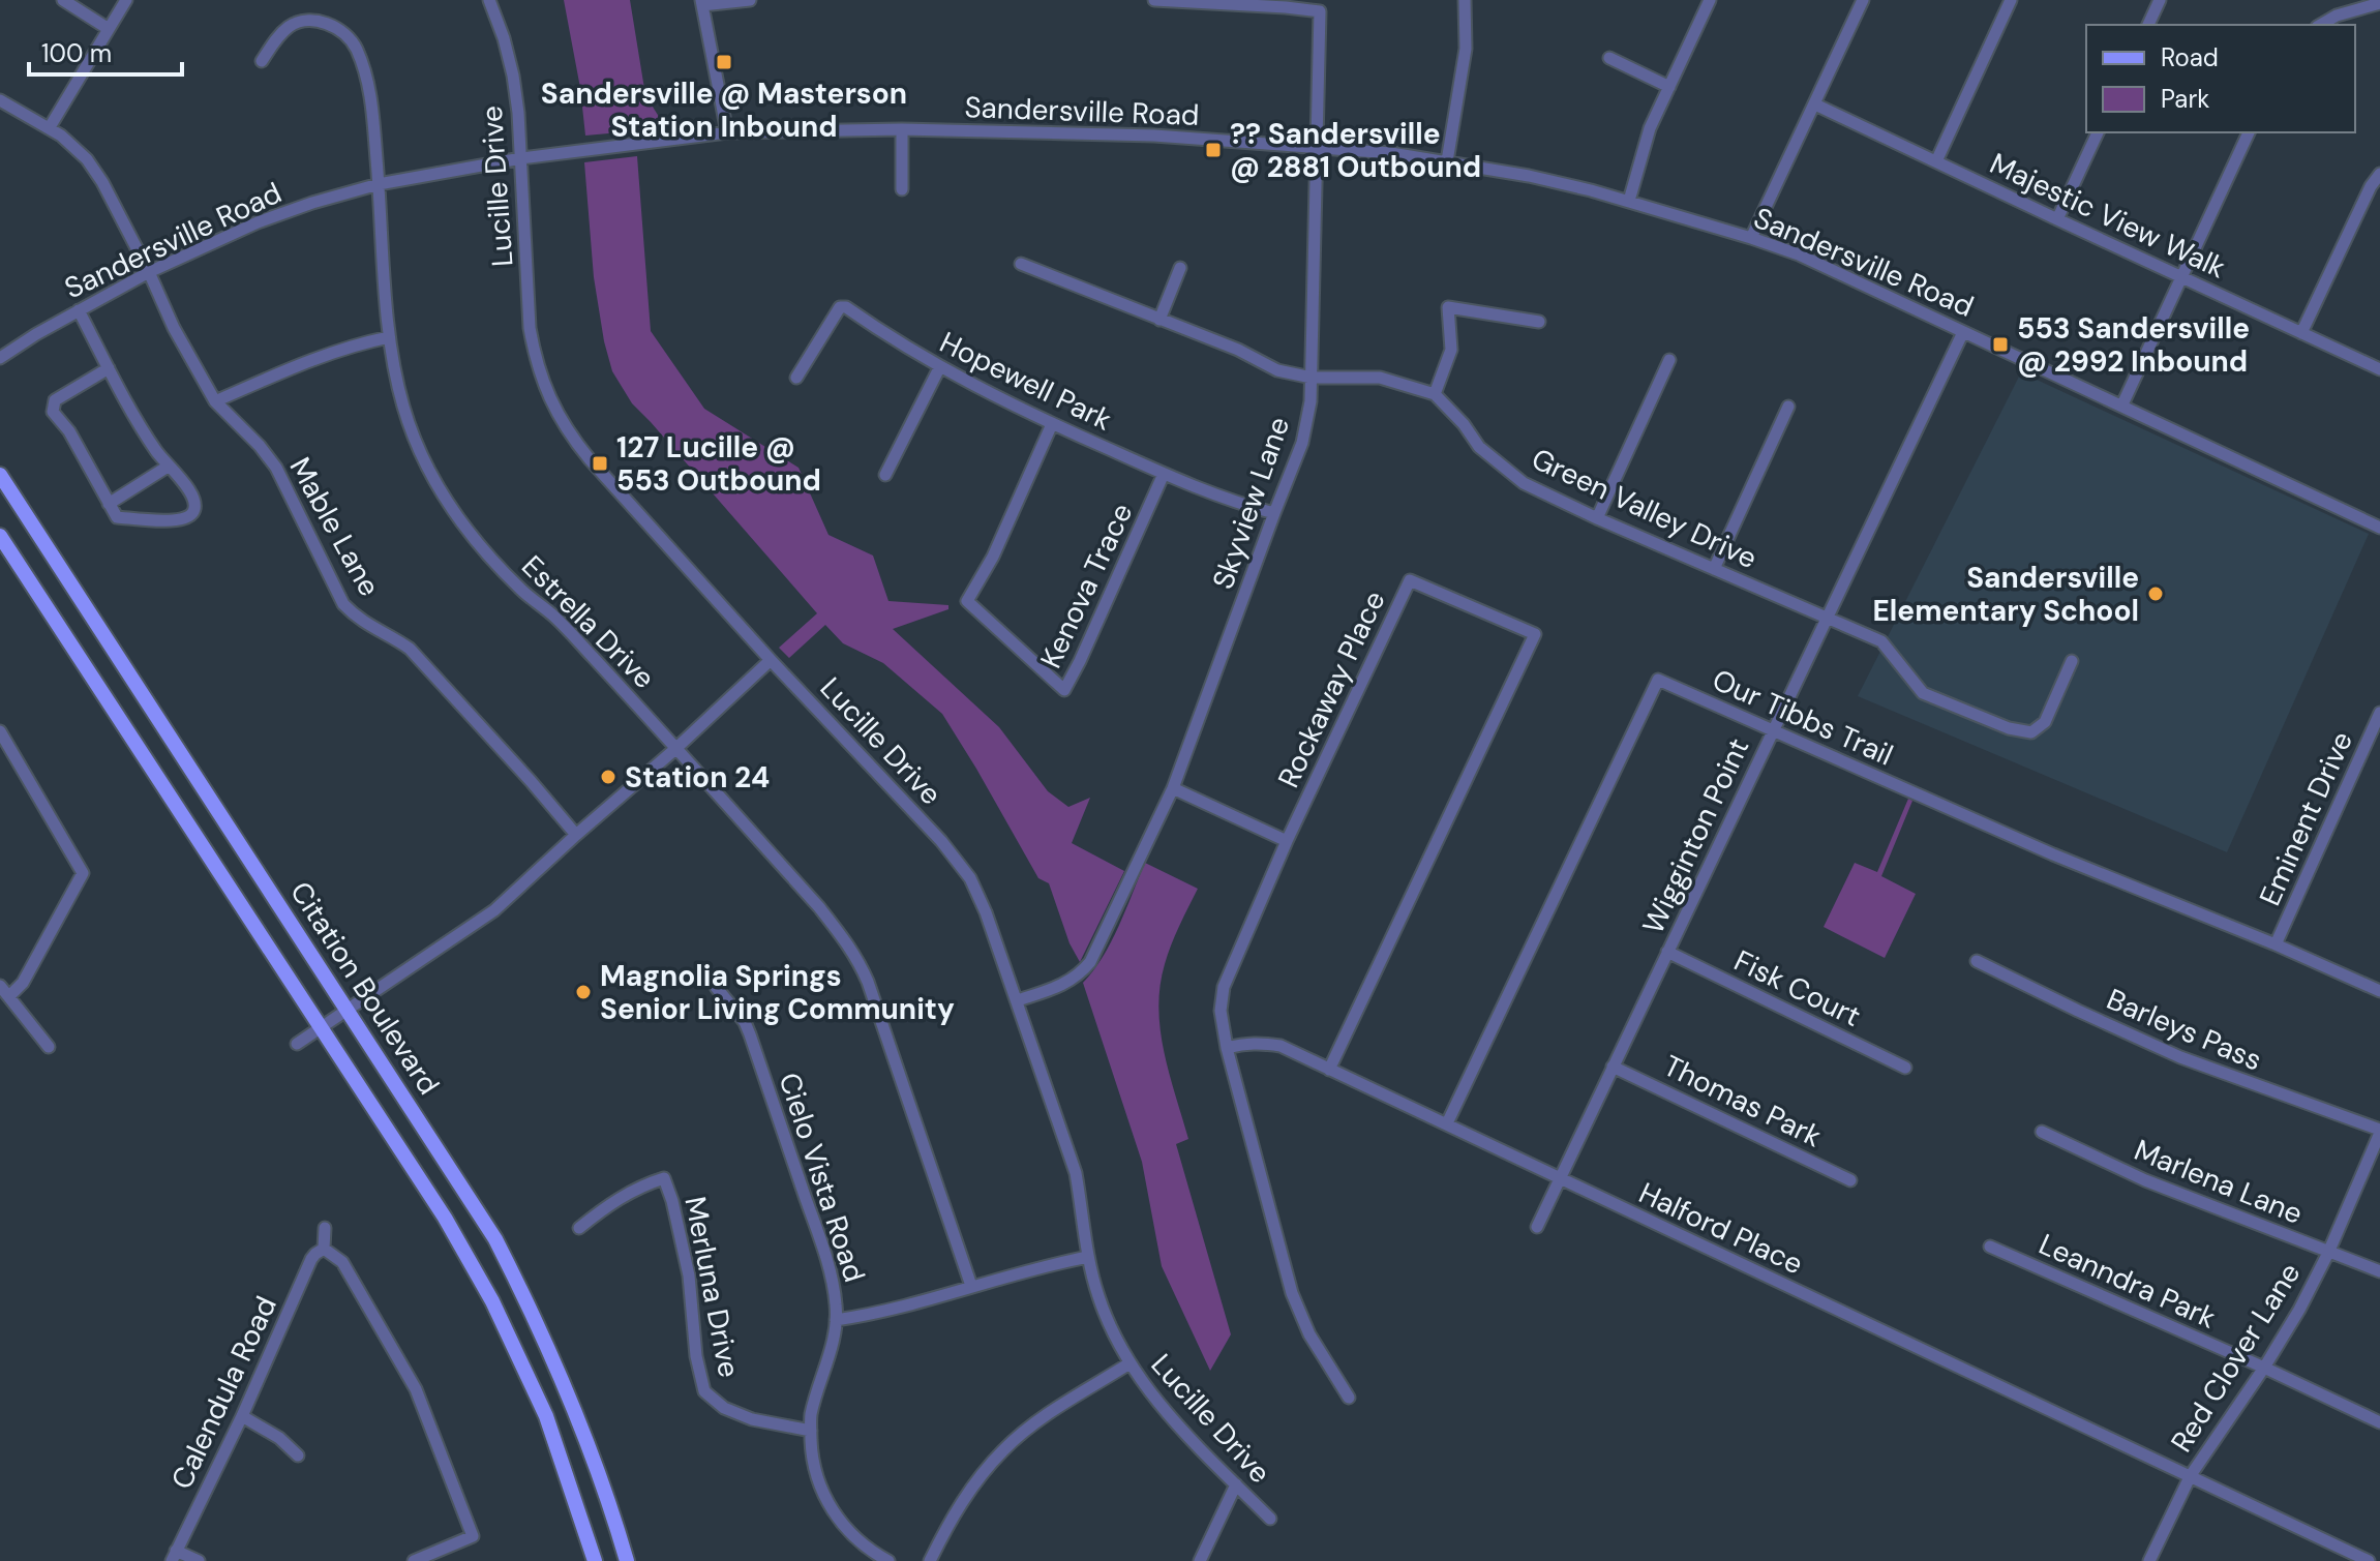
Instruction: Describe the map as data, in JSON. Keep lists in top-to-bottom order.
{
  "streets": {
    "main road": ["Citation Boulevard"],
    "street": [
      "Sandersville Road",
      "Lucille Drive",
      "Majestic View Walk",
      "Hopewell Park",
      "Skyview Lane",
      "Green Valley Drive",
      "Mable Lane",
      "Kenova Trace",
      "Estrella Drive",
      "Rockaway Place",
      "Our Tibbs Trail",
      "Eminent Drive",
      "Wigginton Point",
      "Fisk Court",
      "Barleys Pass",
      "Thomas Park",
      "Cielo Vista Road",
      "Marlena Lane",
      "Halford Place",
      "Leanndra Park",
      "Merluna Drive",
      "Red Clover Lane",
      "Calendula Road"
    ]
  },
  "crossings": [
    ["Sandersville Road", "Lucille Drive"],
    ["Sandersville Road", "Skyview Lane"],
    ["Sandersville Road", "Mable Lane"],
    ["Sandersville Road", "Estrella Drive"],
    ["Sandersville Road", "Wigginton Point"],
    ["Lucille Drive", "Skyview Lane"],
    ["Hopewell Park", "Skyview Lane"],
    ["Hopewell Park", "Kenova Trace"],
    ["Skyview Lane", "Green Valley Drive"],
    ["Green Valley Drive", "Wigginton Point"],
    ["Rockaway Place", "Halford Place"],
    ["Our Tibbs Trail", "Eminent Drive"],
    ["Our Tibbs Trail", "Wigginton Point"],
    ["Our Tibbs Trail", "Halford Place"],
    ["Wigginton Point", "Fisk Court"],
    ["Wigginton Point", "Thomas Park"],
    ["Wigginton Point", "Halford Place"],
    ["Barleys Pass", "Red Clover Lane"],
    ["Cielo Vista Road", "Merluna Drive"],
    ["Marlena Lane", "Red Clover Lane"],
    ["Halford Place", "Red Clover Lane"],
    ["Leanndra Park", "Red Clover Lane"]
  ],
  "places": {
    "transit": [
      "Sandersville @ Masterson Station Inbound",
      "?? Sandersville @ 2881 Outbound",
      "553 Sandersville @ 2992 Inbound",
      "127 Lucille @ 553 Outbound"
    ],
    "other": ["Sandersville Elementary School", "Station 24", "Magnolia Springs Senior Living Community"]
  },
  "legend": ["Road", "Park"],
  "scale_bar": "100 m"
}
